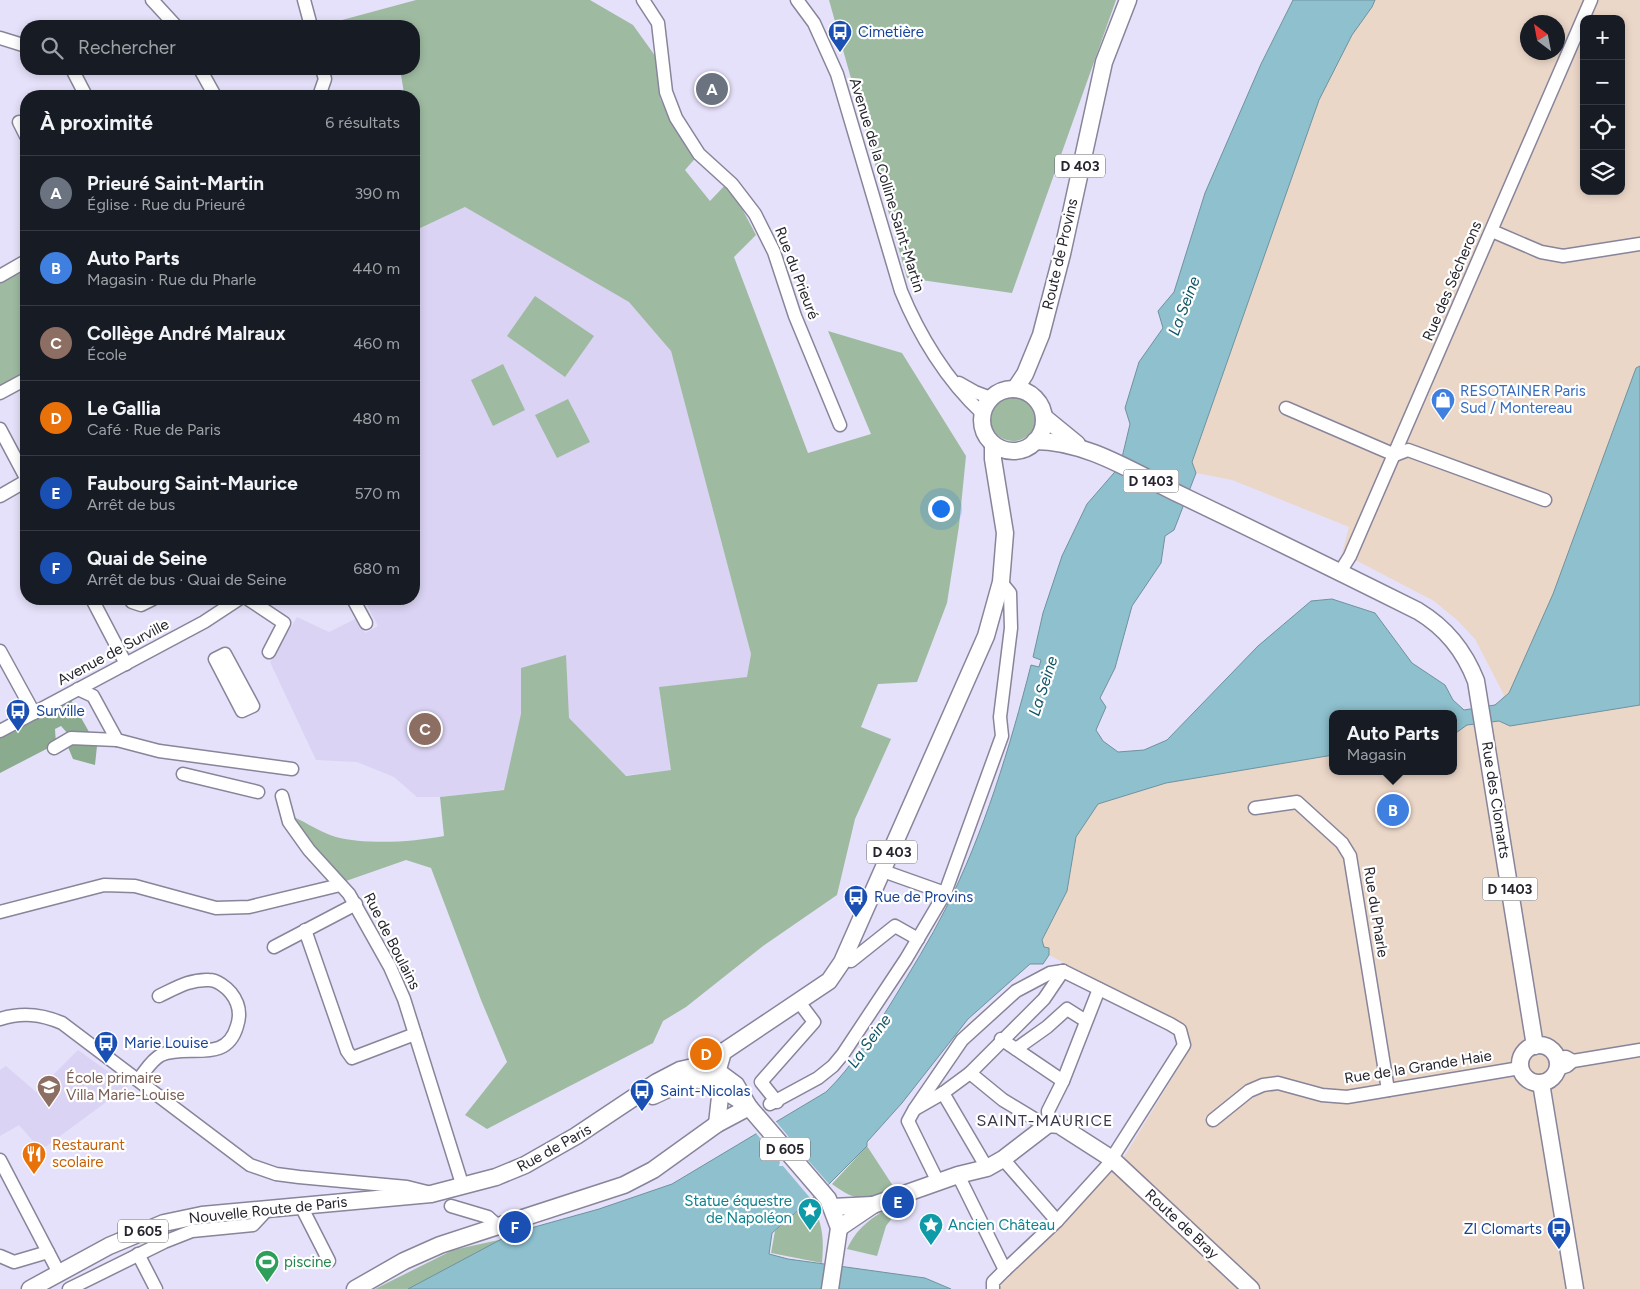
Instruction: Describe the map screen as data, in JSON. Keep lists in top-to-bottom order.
{
  "streets": {
    "main road": [
      "D 403",
      "Route de Provins",
      "D 1403",
      "Rue des Clomarts",
      "Rue de Paris",
      "D 605",
      "Nouvelle Route de Paris",
      "Route de Bray"
    ],
    "street": [
      "Avenue de la Colline Saint-Martin",
      "Rue du Prieuré",
      "Rue des Sécherons",
      "Avenue de Surville",
      "Rue du Pharle",
      "Rue de Boulains",
      "Rue de la Grande Haie"
    ]
  },
  "crossings": [
    ["D 403", "Avenue de la Colline Saint-Martin"],
    ["D 403", "Route de Provins"],
    ["D 403", "D 1403"],
    ["D 403", "Rue de Paris"],
    ["D 403", "D 605"],
    ["Avenue de la Colline Saint-Martin", "D 1403"],
    ["Rue des Sécherons", "D 1403"],
    ["Rue des Sécherons", "Rue des Clomarts"],
    ["D 1403", "Rue des Clomarts"],
    ["Rue des Clomarts", "Rue de la Grande Haie"],
    ["Rue du Pharle", "Rue de la Grande Haie"],
    ["Rue de Boulains", "Rue de Paris"],
    ["Rue de Boulains", "D 605"],
    ["Rue de Paris", "D 605"],
    ["D 605", "Nouvelle Route de Paris"]
  ],
  "districts": ["SAINT-MAURICE"],
  "water": ["La Seine"],
  "places": {
    "bus stop": [
      "Cimetière",
      "Surville",
      "Rue de Provins",
      "Marie Louise",
      "Saint-Nicolas",
      "ZI Clomarts"
    ],
    "shop": ["RESOTAINER Paris Sud / Montereau"],
    "school or university": ["École primaire Villa Marie-Louise"],
    "restaurant": ["Restaurant scolaire"],
    "place": ["Statue équestre de Napoléon", "Ancien Château"],
    "sports": ["piscine"]
  },
  "north": "top left",
  "page": {
    "map_buttons": ["+", "−"],
    "search": "Rechercher",
    "pins": [
      "A",
      "C",
      "B",
      "D",
      "E",
      "F"
    ],
    "heading": ["À proximité", "6 résultats"],
    "list": [
      {
        "mark": "A",
        "name": "Prieuré Saint-Martin",
        "note": "Église · Rue du Prieuré",
        "value": "390 m"
      },
      {
        "mark": "B",
        "name": "Auto Parts",
        "note": "Magasin · Rue du Pharle",
        "value": "440 m"
      },
      {
        "mark": "C",
        "name": "Collège André Malraux",
        "note": "École",
        "value": "460 m"
      },
      {
        "mark": "D",
        "name": "Le Gallia",
        "note": "Café · Rue de Paris",
        "value": "480 m"
      },
      {
        "mark": "E",
        "name": "Faubourg Saint-Maurice",
        "note": "Arrêt de bus",
        "value": "570 m"
      },
      {
        "mark": "F",
        "name": "Quai de Seine",
        "note": "Arrêt de bus · Quai de Seine",
        "value": "680 m"
      }
    ],
    "popup": ["Auto Parts", "Magasin"]
  }
}
